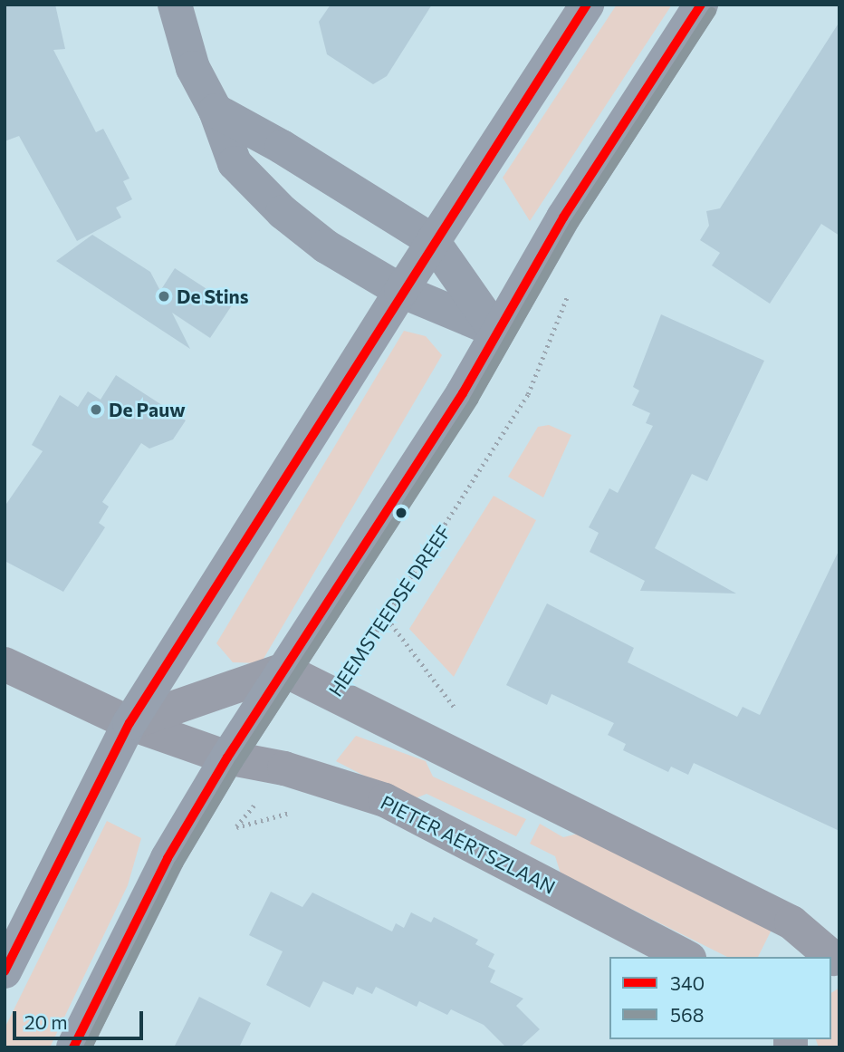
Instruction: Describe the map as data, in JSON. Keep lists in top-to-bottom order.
{
  "streets": {
    "street": ["PIETER AERTSZLAAN"],
    "path": ["HEEMSTEEDSE DREEF"]
  },
  "places": ["De Stins", "De Pauw"],
  "lines": ["transit line 340", "transit line 568"],
  "legend": ["340", "568"],
  "scale_bar": "20 m"
}
